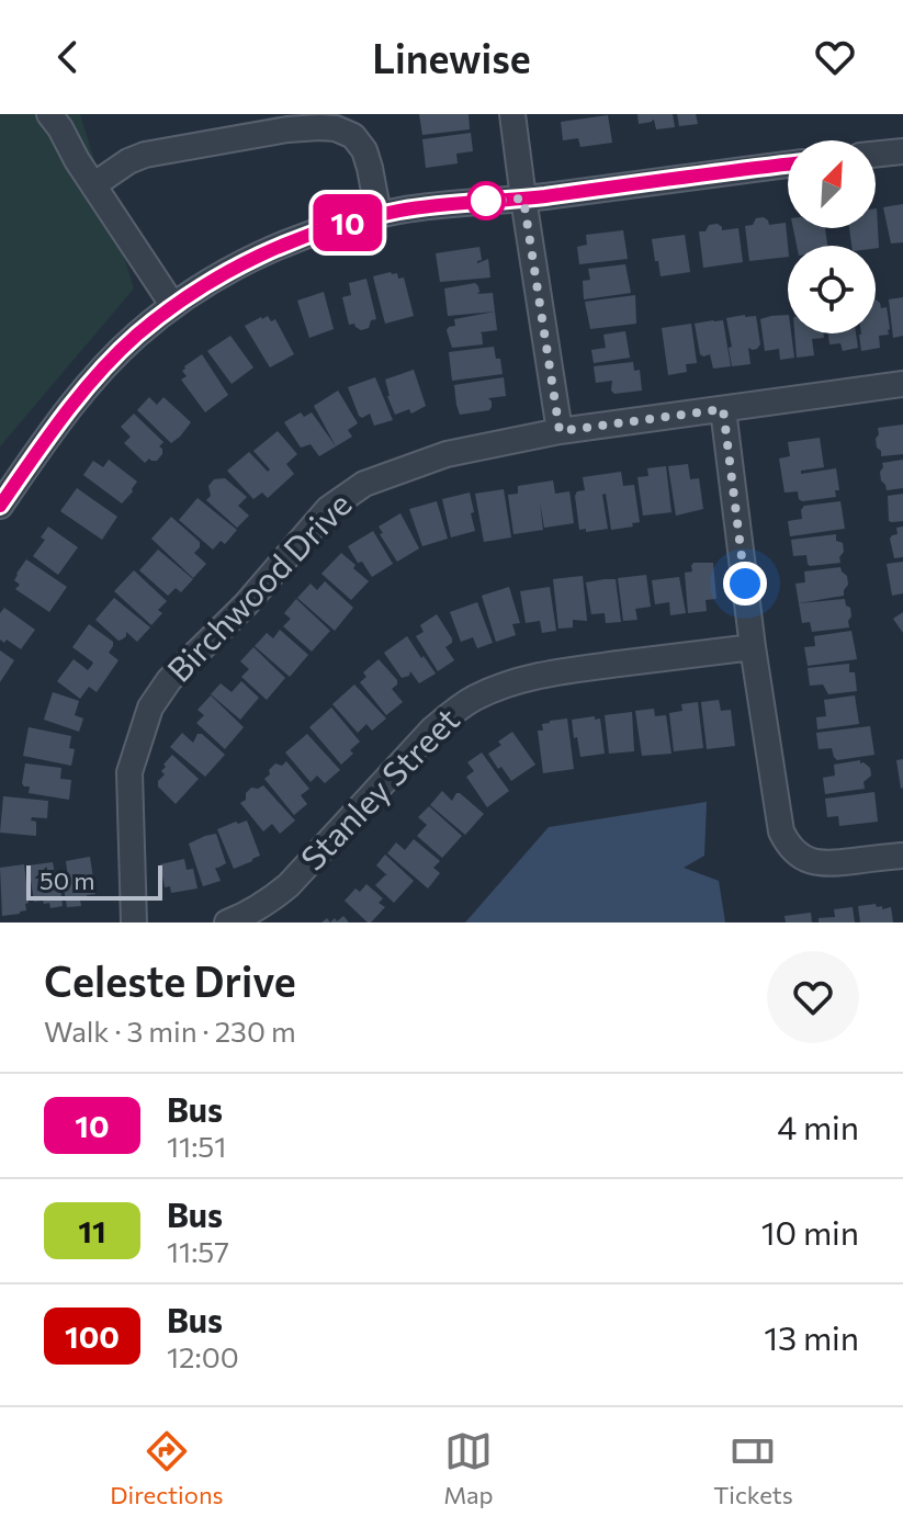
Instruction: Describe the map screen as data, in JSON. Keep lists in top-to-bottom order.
{
  "streets": {
    "street": ["Birchwood Drive", "Stanley Street"]
  },
  "lines": ["bus line 10"],
  "scale_bar": "50 m",
  "north": "top right",
  "page": {
    "header": "Linewise",
    "on_map": "10",
    "scale": "50 m",
    "heading": ["Celeste Drive", "Walk · 3 min · 230 m"],
    "list": [
      {
        "mark": "10",
        "name": "Bus",
        "note": "11:51",
        "value": "4 min"
      },
      {
        "mark": "11",
        "name": "Bus",
        "note": "11:57",
        "value": "10 min"
      },
      {
        "mark": "100",
        "name": "Bus",
        "note": "12:00",
        "value": "13 min"
      }
    ],
    "tabs": ["Directions", "Map", "Tickets"]
  }
}
